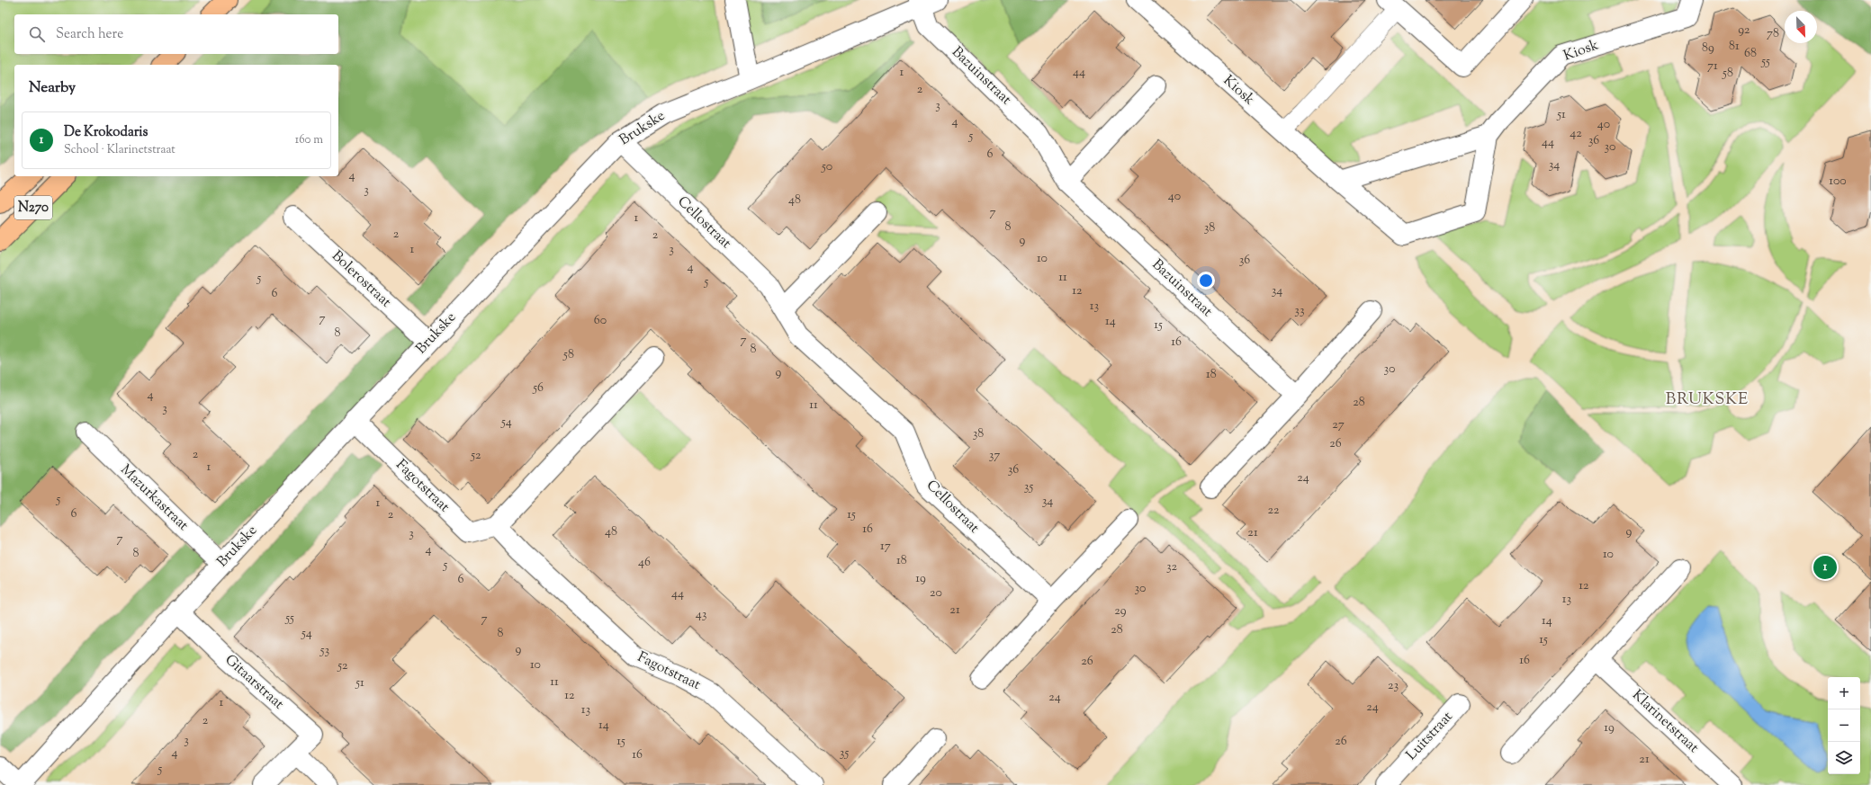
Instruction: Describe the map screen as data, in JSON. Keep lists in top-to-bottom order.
{
  "streets": {
    "main road": ["N270"],
    "street": [
      "Kiosk",
      "Bazuinstraat",
      "Brukske",
      "Cellostraat",
      "Bolerostraat",
      "Fagotstraat",
      "Mazurkastraat",
      "Gitaarstraat",
      "Klarinetstraat",
      "Luitstraat"
    ]
  },
  "crossings": [
    ["Bazuinstraat", "Brukske"],
    ["Brukske", "Cellostraat"],
    ["Brukske", "Bolerostraat"],
    ["Brukske", "Fagotstraat"],
    ["Brukske", "Mazurkastraat"],
    ["Brukske", "Gitaarstraat"]
  ],
  "districts": ["BRUKSKE"],
  "house_numbers": [
    "92",
    "78",
    "81",
    "89",
    "68",
    "55",
    "71",
    "1",
    "44",
    "58",
    "2",
    "3",
    "51",
    "4",
    "40",
    "42",
    "5",
    "36",
    "44",
    "30",
    "6",
    "34",
    "50",
    "4",
    "100",
    "3",
    "40",
    "48",
    "7",
    "1",
    "8",
    "38",
    "2",
    "2",
    "9",
    "1",
    "3",
    "10",
    "36",
    "4",
    "11",
    "5",
    "5",
    "12",
    "34",
    "6",
    "13",
    "33",
    "7",
    "60",
    "14",
    "15",
    "8",
    "7",
    "16",
    "8",
    "58",
    "30",
    "9",
    "18",
    "56",
    "4",
    "28",
    "11",
    "3",
    "54",
    "27",
    "38",
    "26",
    "2",
    "52",
    "37",
    "1",
    "36",
    "24",
    "35",
    "5",
    "34",
    "1",
    "22",
    "6",
    "2",
    "15",
    "16",
    "48",
    "9",
    "21",
    "3",
    "7",
    "17",
    "4",
    "8",
    "10",
    "18",
    "46",
    "5",
    "32",
    "19",
    "6",
    "12",
    "30",
    "20",
    "44",
    "13",
    "21",
    "29",
    "43",
    "55",
    "7",
    "14",
    "28",
    "54",
    "8",
    "15",
    "9",
    "53",
    "16",
    "26",
    "10",
    "52",
    "11",
    "51",
    "23",
    "12",
    "24",
    "1",
    "24",
    "13",
    "2",
    "14",
    "19",
    "3",
    "15",
    "26",
    "4",
    "35",
    "16",
    "21",
    "5"
  ],
  "north": "bottom right",
  "page": {
    "search": "Search here",
    "heading": "Nearby",
    "list": [
      {
        "mark": "1",
        "name": "De Krokodaris",
        "note": "School · Klarinetstraat",
        "value": "160 m"
      }
    ],
    "pins": "1",
    "map_buttons": ["+", "−"]
  }
}
